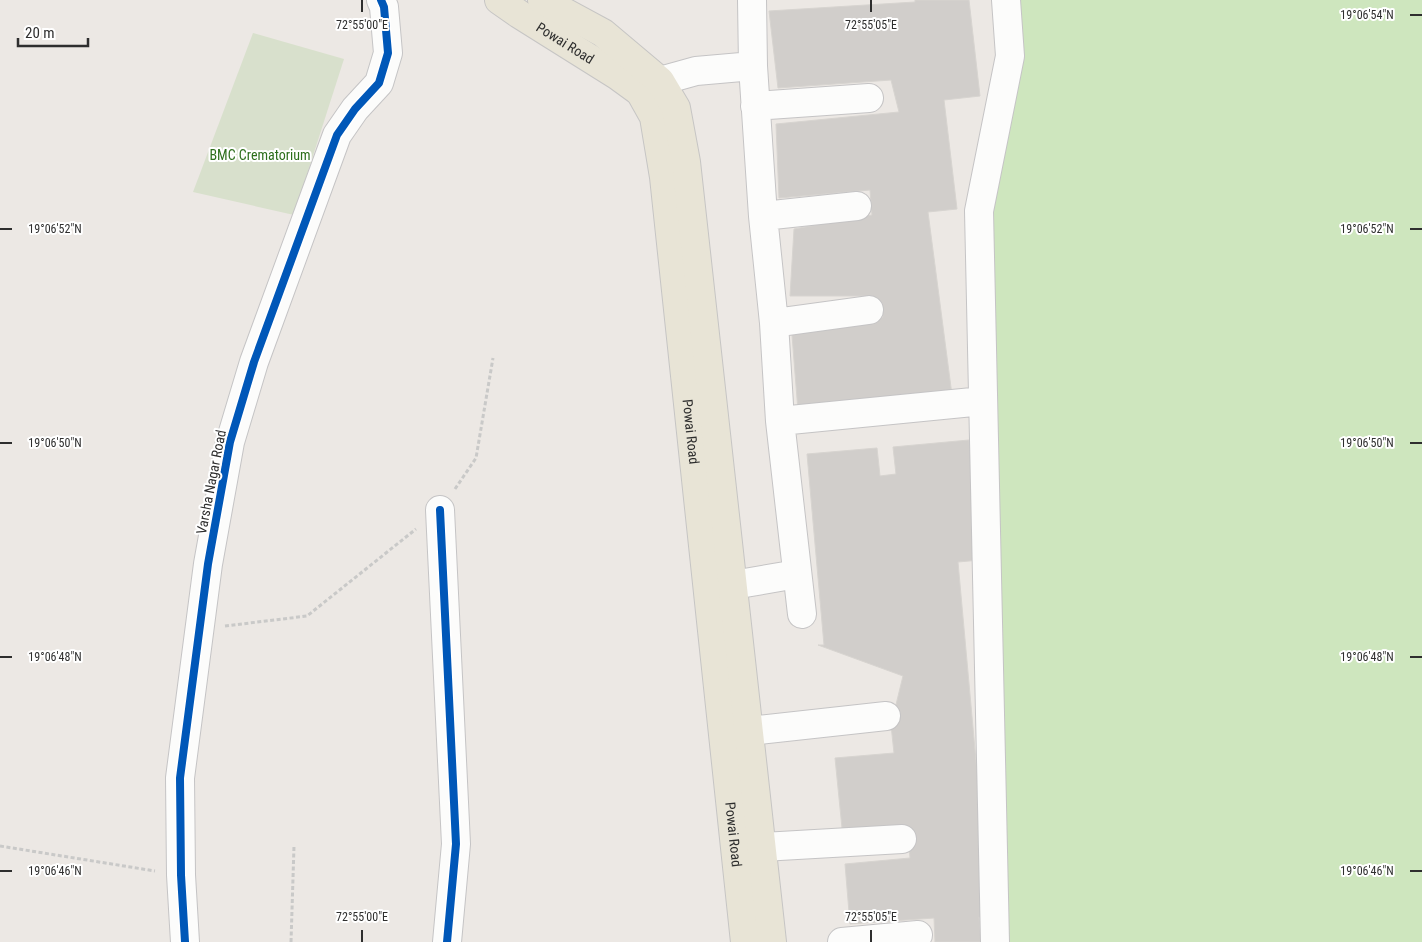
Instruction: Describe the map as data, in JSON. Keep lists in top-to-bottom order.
{
  "streets": {
    "main road": ["Powai Road"],
    "street": ["Varsha Nagar Road"]
  },
  "parks": ["BMC Crematorium"],
  "scale_bar": "20 m",
  "coordinates": [
    "19°06'54\"N",
    "72°55'00\"E",
    "72°55'05\"E",
    "19°06'52\"N",
    "19°06'50\"N",
    "19°06'48\"N",
    "19°06'46\"N"
  ]
}
